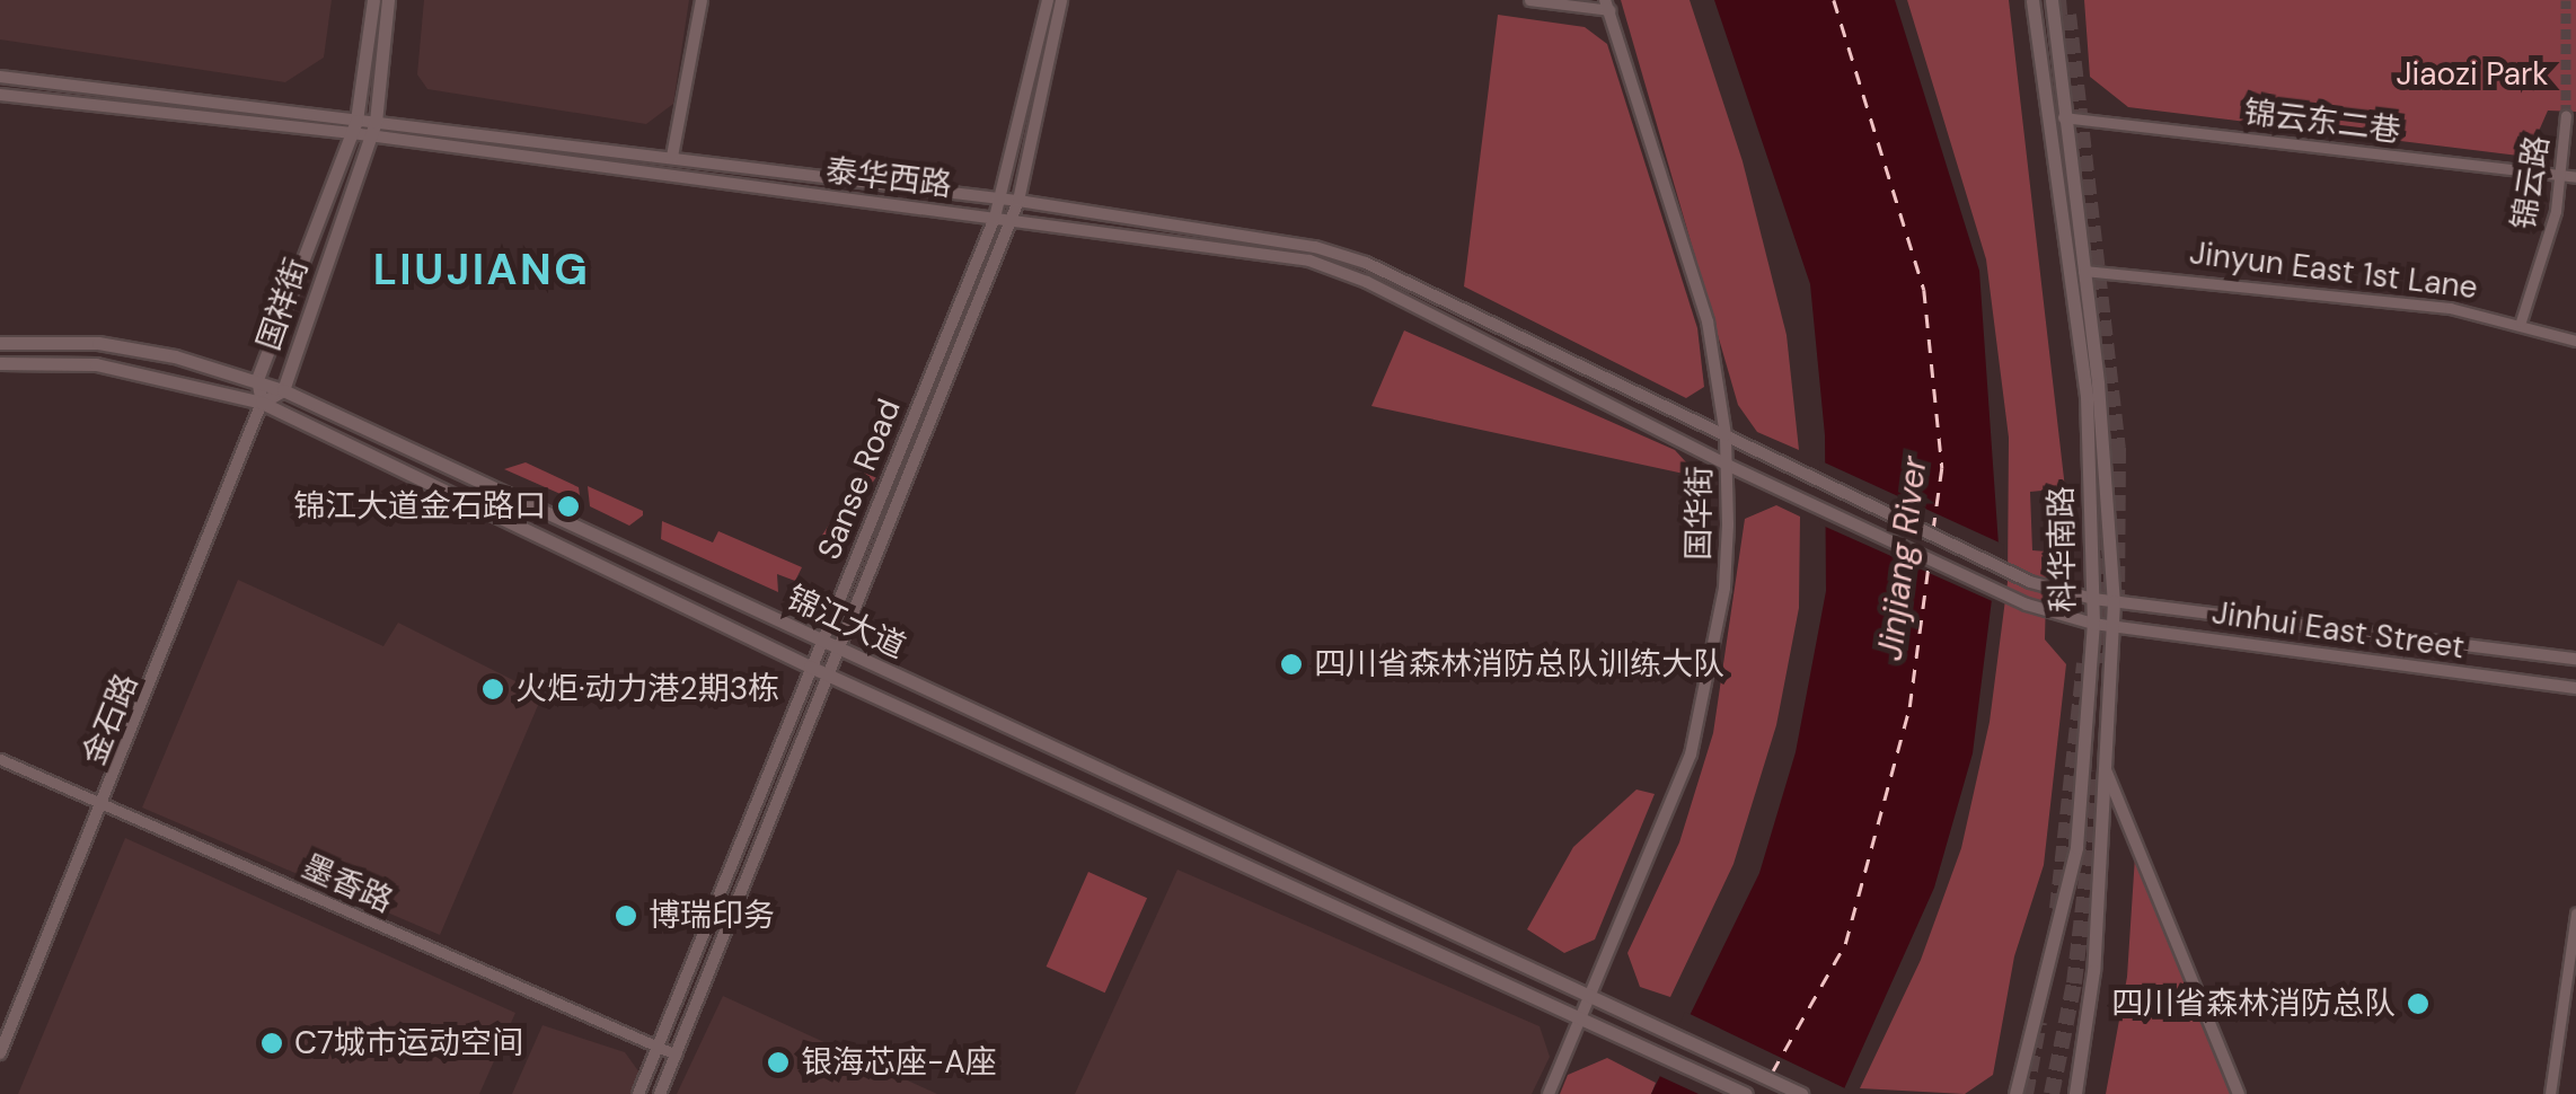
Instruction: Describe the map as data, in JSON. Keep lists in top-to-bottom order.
{
  "streets": {
    "main road": ["国祥街", "科华南路", "锦江大道"],
    "street": [
      "锦云东二巷",
      "泰华西路",
      "锦云路",
      "Jinyun East 1st Lane",
      "Sanse Road",
      "国华街",
      "Jinhui East Street",
      "金石路",
      "墨香路"
    ]
  },
  "crossings": [
    ["锦云东二巷", "锦云路"],
    ["锦云东二巷", "科华南路"],
    ["泰华西路", "国祥街"],
    ["泰华西路", "Sanse Road"],
    ["泰华西路", "国华街"],
    ["泰华西路", "Jinhui East Street"],
    ["锦云路", "Jinyun East 1st Lane"],
    ["Jinyun East 1st Lane", "科华南路"],
    ["国祥街", "锦江大道"],
    ["国祥街", "金石路"],
    ["Sanse Road", "锦江大道"],
    ["Sanse Road", "墨香路"],
    ["国华街", "锦江大道"],
    ["科华南路", "Jinhui East Street"],
    ["锦江大道", "金石路"],
    ["金石路", "墨香路"]
  ],
  "districts": ["LIUJIANG"],
  "water": ["Jinjiang River"],
  "parks": ["Jiaozi Park"],
  "places": [
    "锦江大道金石路口",
    "四川省森林消防总队训练大队",
    "火炬·动力港2期3栋",
    "博瑞印务",
    "四川省森林消防总队",
    "C7城市运动空间",
    "银海芯座-A座"
  ]
}
